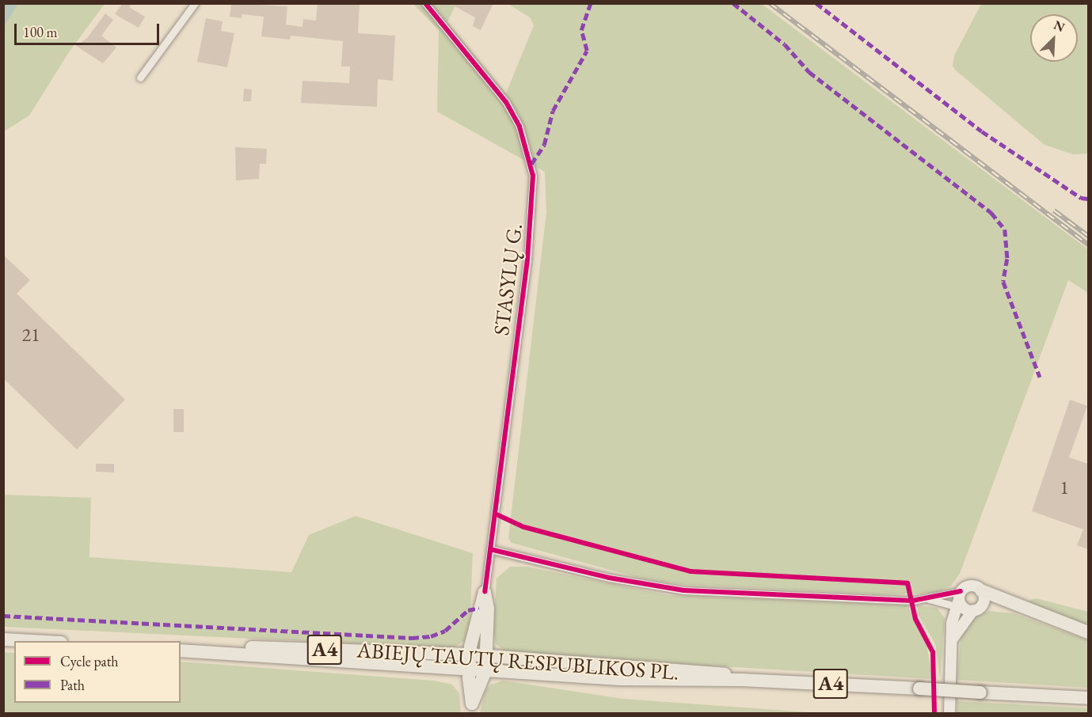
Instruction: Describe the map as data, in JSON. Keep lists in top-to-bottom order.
{
  "streets": {
    "highway": ["A4", "ABIEJŲ TAUTŲ RESPUBLIKOS PL."],
    "street": ["STASYLŲ G."]
  },
  "house_numbers": ["21", "1"],
  "legend": ["Cycle path", "Path"],
  "scale_bar": "100 m",
  "north": "top right"
}
